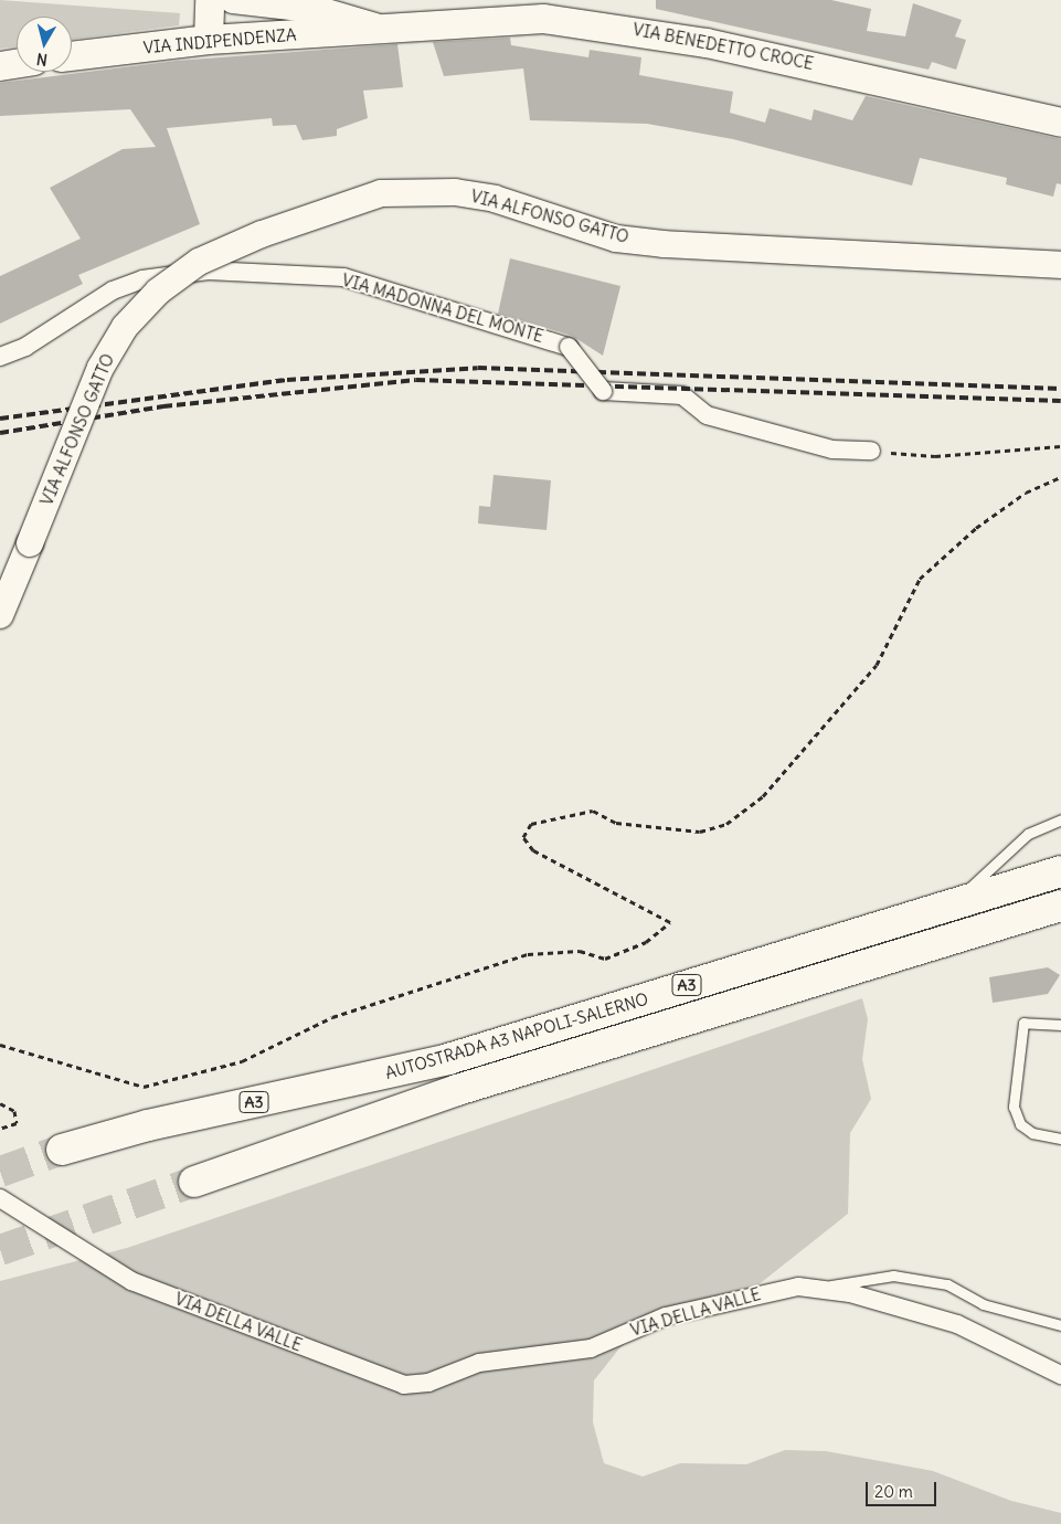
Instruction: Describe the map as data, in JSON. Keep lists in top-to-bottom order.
{
  "streets": {
    "highway": ["A3", "AUTOSTRADA A3 NAPOLI-SALERNO"],
    "main road": ["VIA INDIPENDENZA", "VIA BENEDETTO CROCE", "VIA ALFONSO GATTO"],
    "street": ["VIA MADONNA DEL MONTE", "VIA DELLA VALLE"]
  },
  "crossings": [
    ["VIA INDIPENDENZA", "VIA BENEDETTO CROCE"]
  ],
  "scale_bar": "20 m",
  "north": "bottom"
}
